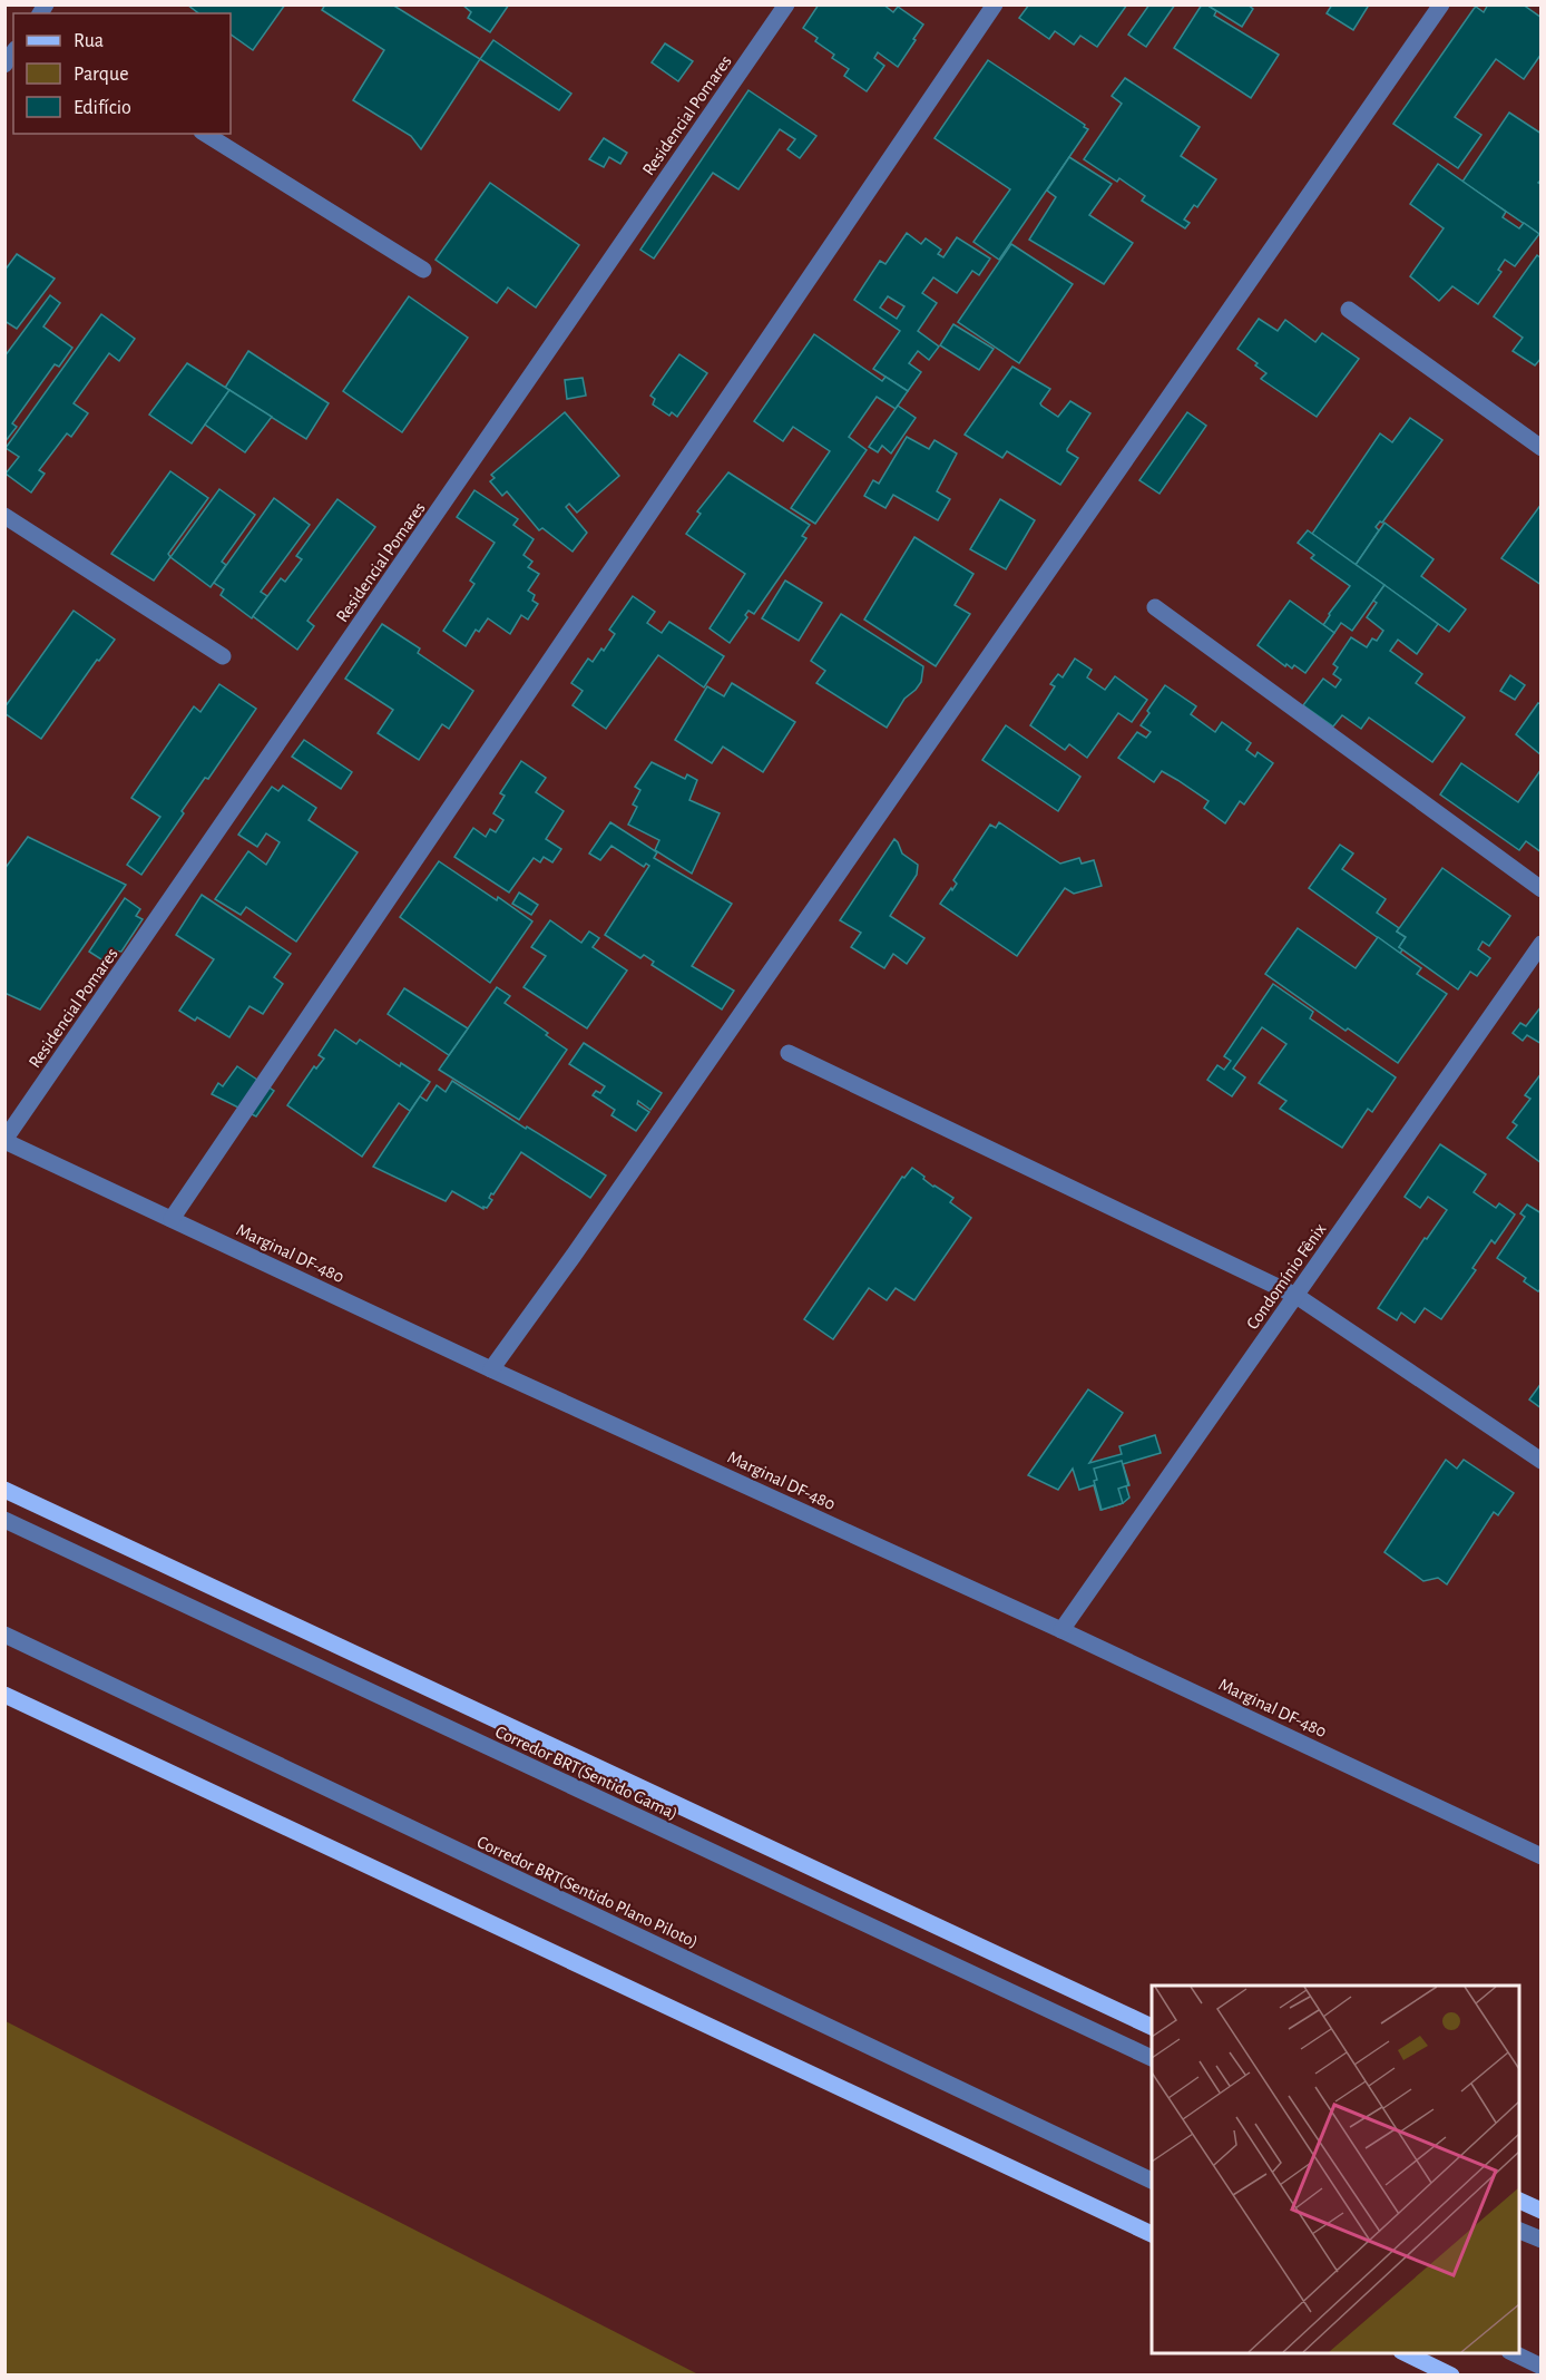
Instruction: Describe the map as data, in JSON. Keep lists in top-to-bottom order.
{
  "streets": {
    "street": [
      "Residencial Pomares",
      "Marginal DF-480",
      "Condomínio Fênix",
      "Corredor BRT(Sentido Gama)",
      "Corredor BRT(Sentido Plano Piloto)"
    ]
  },
  "crossings": [
    ["Residencial Pomares", "Marginal DF-480"],
    ["Marginal DF-480", "Condomínio Fênix"]
  ],
  "legend": ["Rua", "Parque", "Edifício"]
}
